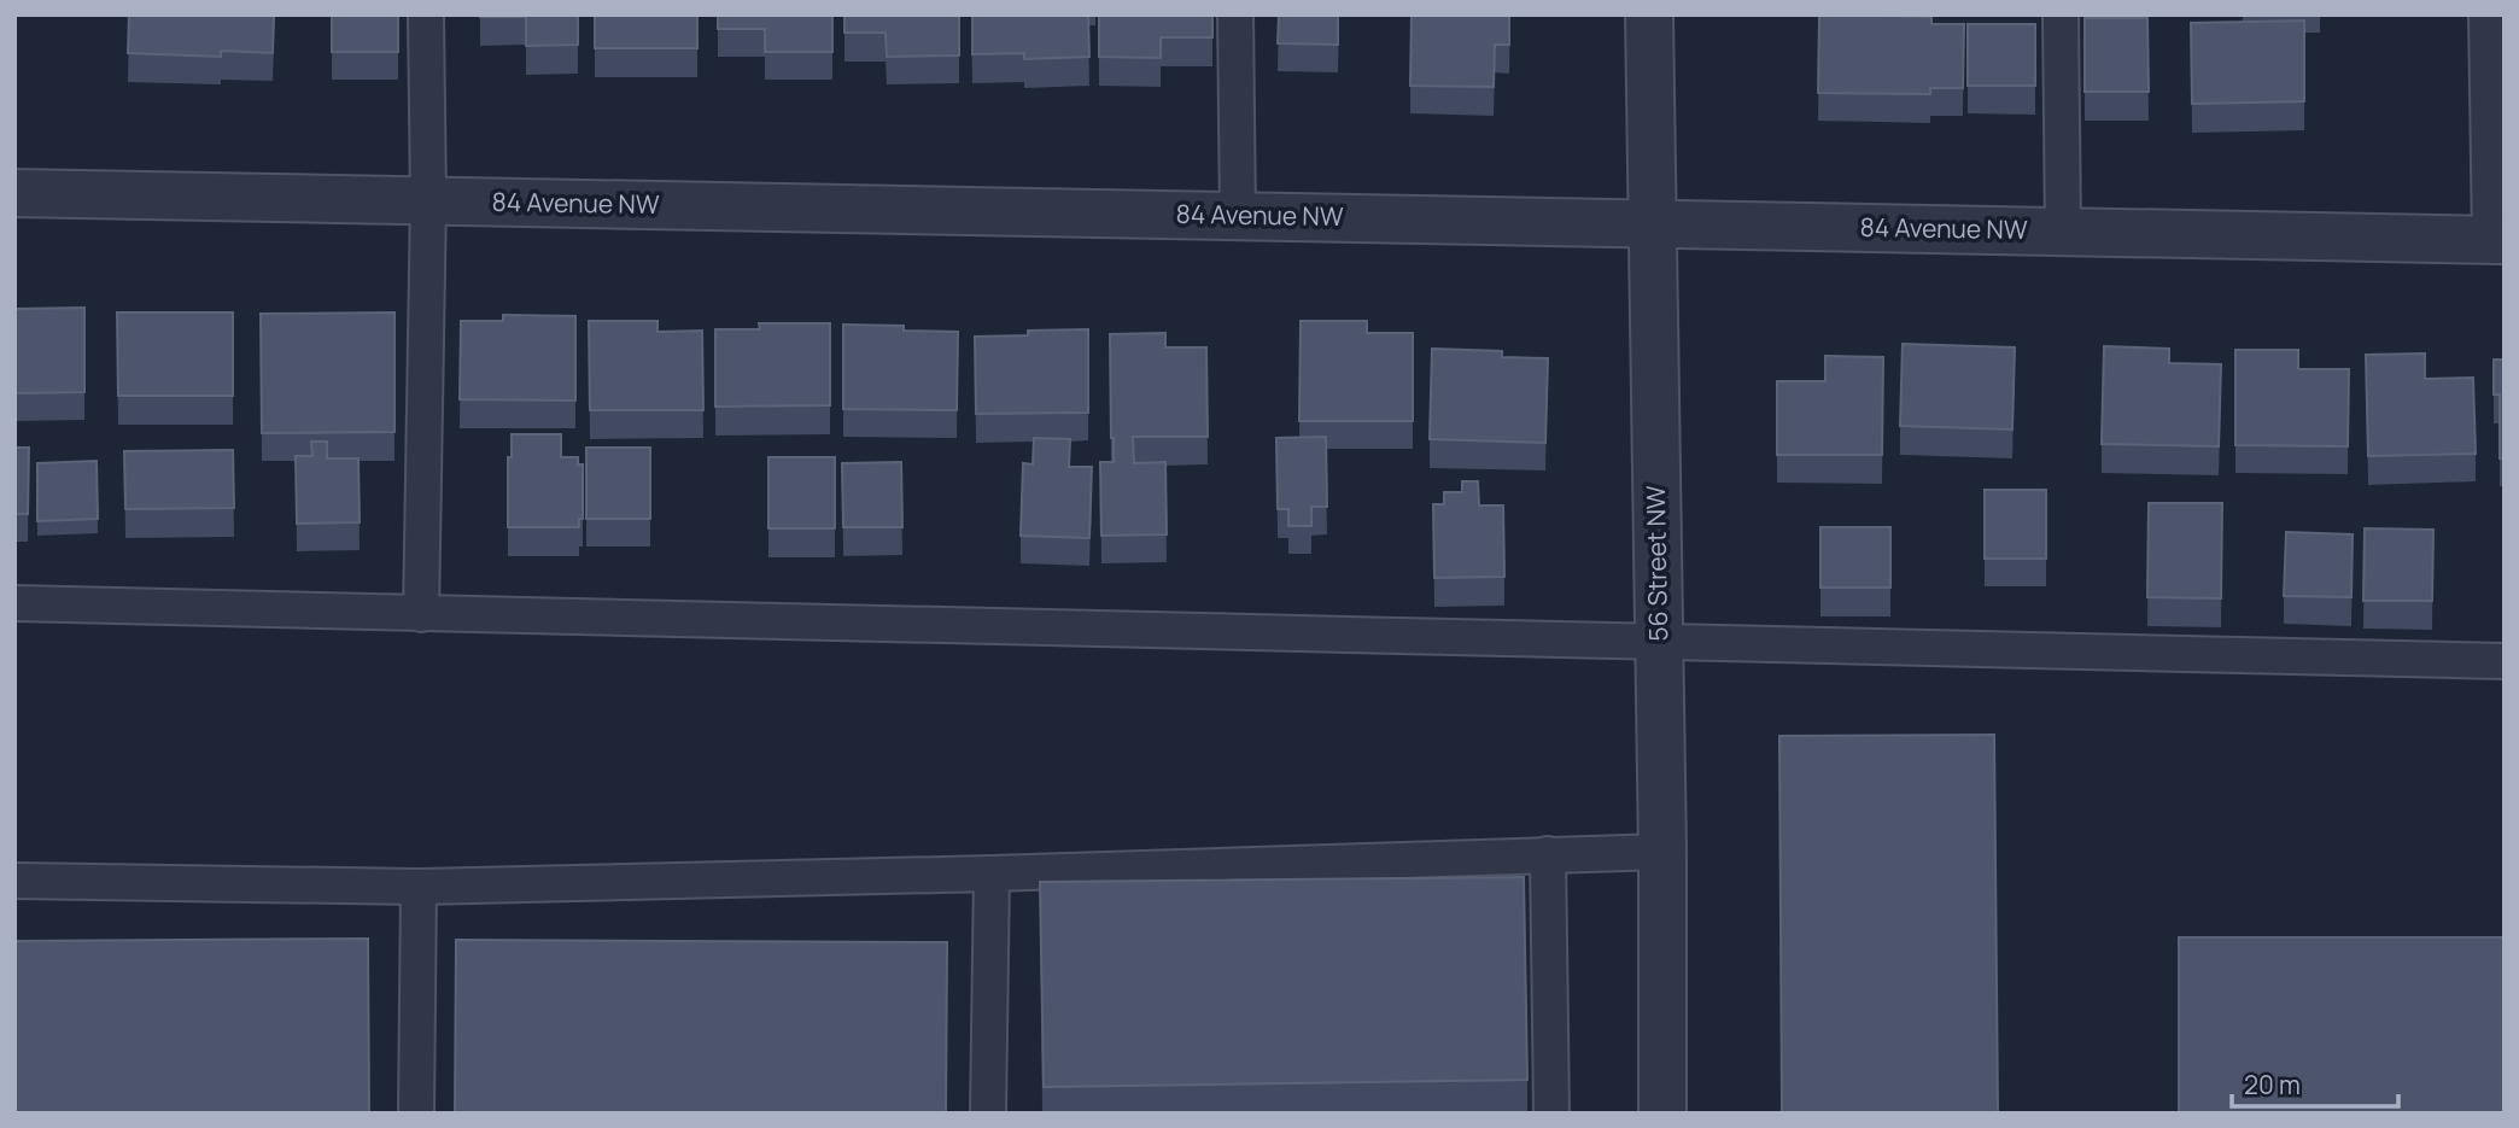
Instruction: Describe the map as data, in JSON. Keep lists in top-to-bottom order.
{
  "streets": {
    "street": ["84 Avenue NW", "56 Street NW"]
  },
  "crossings": [
    ["84 Avenue NW", "56 Street NW"]
  ],
  "scale_bar": "20 m"
}
